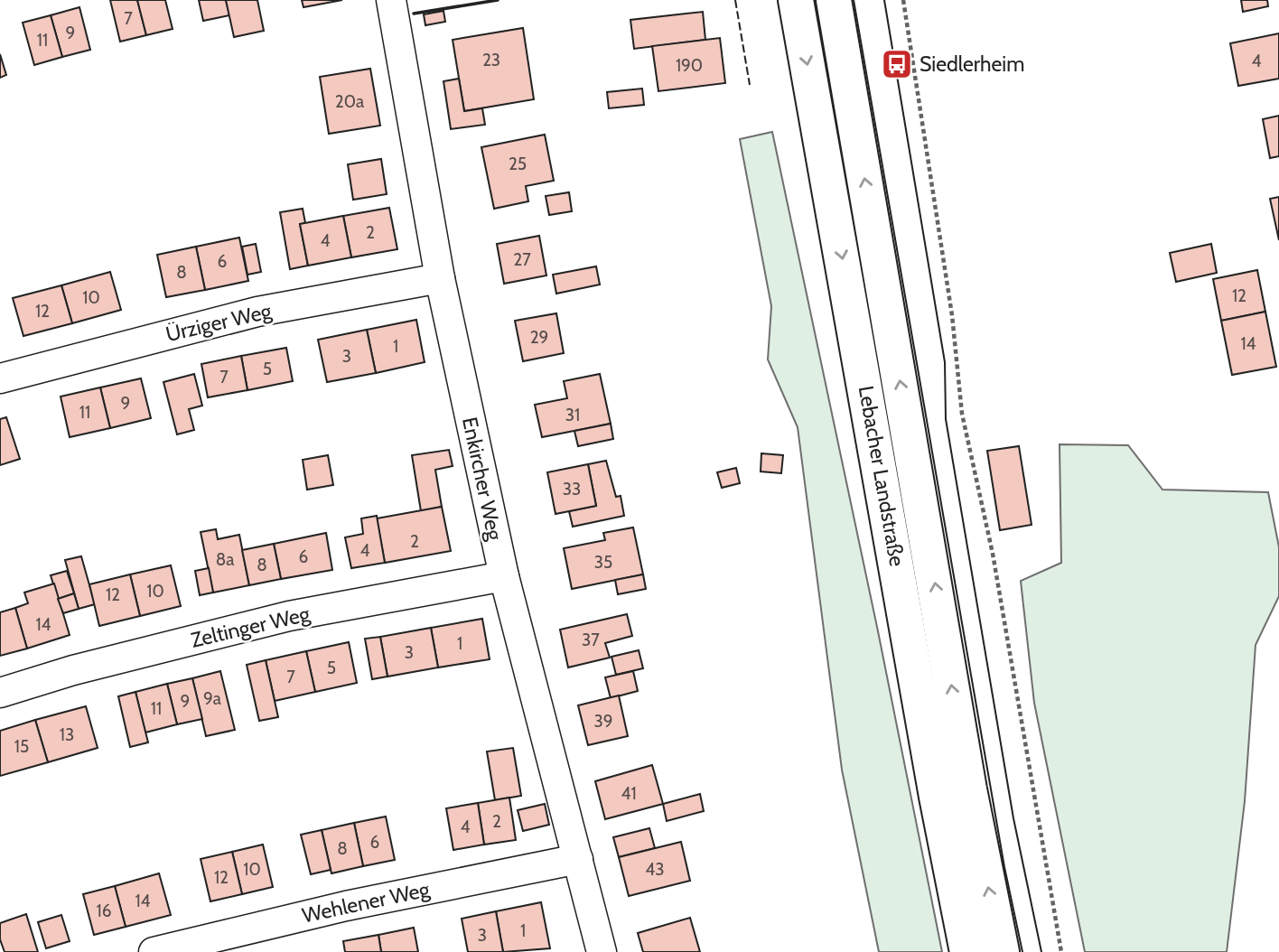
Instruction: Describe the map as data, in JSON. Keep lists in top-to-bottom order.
{
  "streets": {
    "highway": ["Lebacher Landstraße"],
    "street": [
      "Ürziger Weg",
      "Enkircher Weg",
      "Zeltinger Weg",
      "Wehlener Weg"
    ]
  },
  "crossings": [
    ["Ürziger Weg", "Enkircher Weg"],
    ["Enkircher Weg", "Zeltinger Weg"],
    ["Enkircher Weg", "Wehlener Weg"]
  ],
  "places": {
    "bus stop": ["Siedlerheim"]
  },
  "house_numbers": [
    "7",
    "9",
    "11",
    "23",
    "4",
    "190",
    "20a",
    "25",
    "2",
    "4",
    "27",
    "6",
    "8",
    "12",
    "10",
    "12",
    "29",
    "14",
    "1",
    "3",
    "5",
    "7",
    "9",
    "11",
    "31",
    "33",
    "2",
    "4",
    "6",
    "8a",
    "35",
    "8",
    "10",
    "12",
    "14",
    "37",
    "1",
    "3",
    "5",
    "7",
    "9a",
    "9",
    "11",
    "39",
    "13",
    "15",
    "41",
    "2",
    "4",
    "6",
    "8",
    "10",
    "43",
    "12",
    "14",
    "16",
    "1",
    "3"
  ]
}
